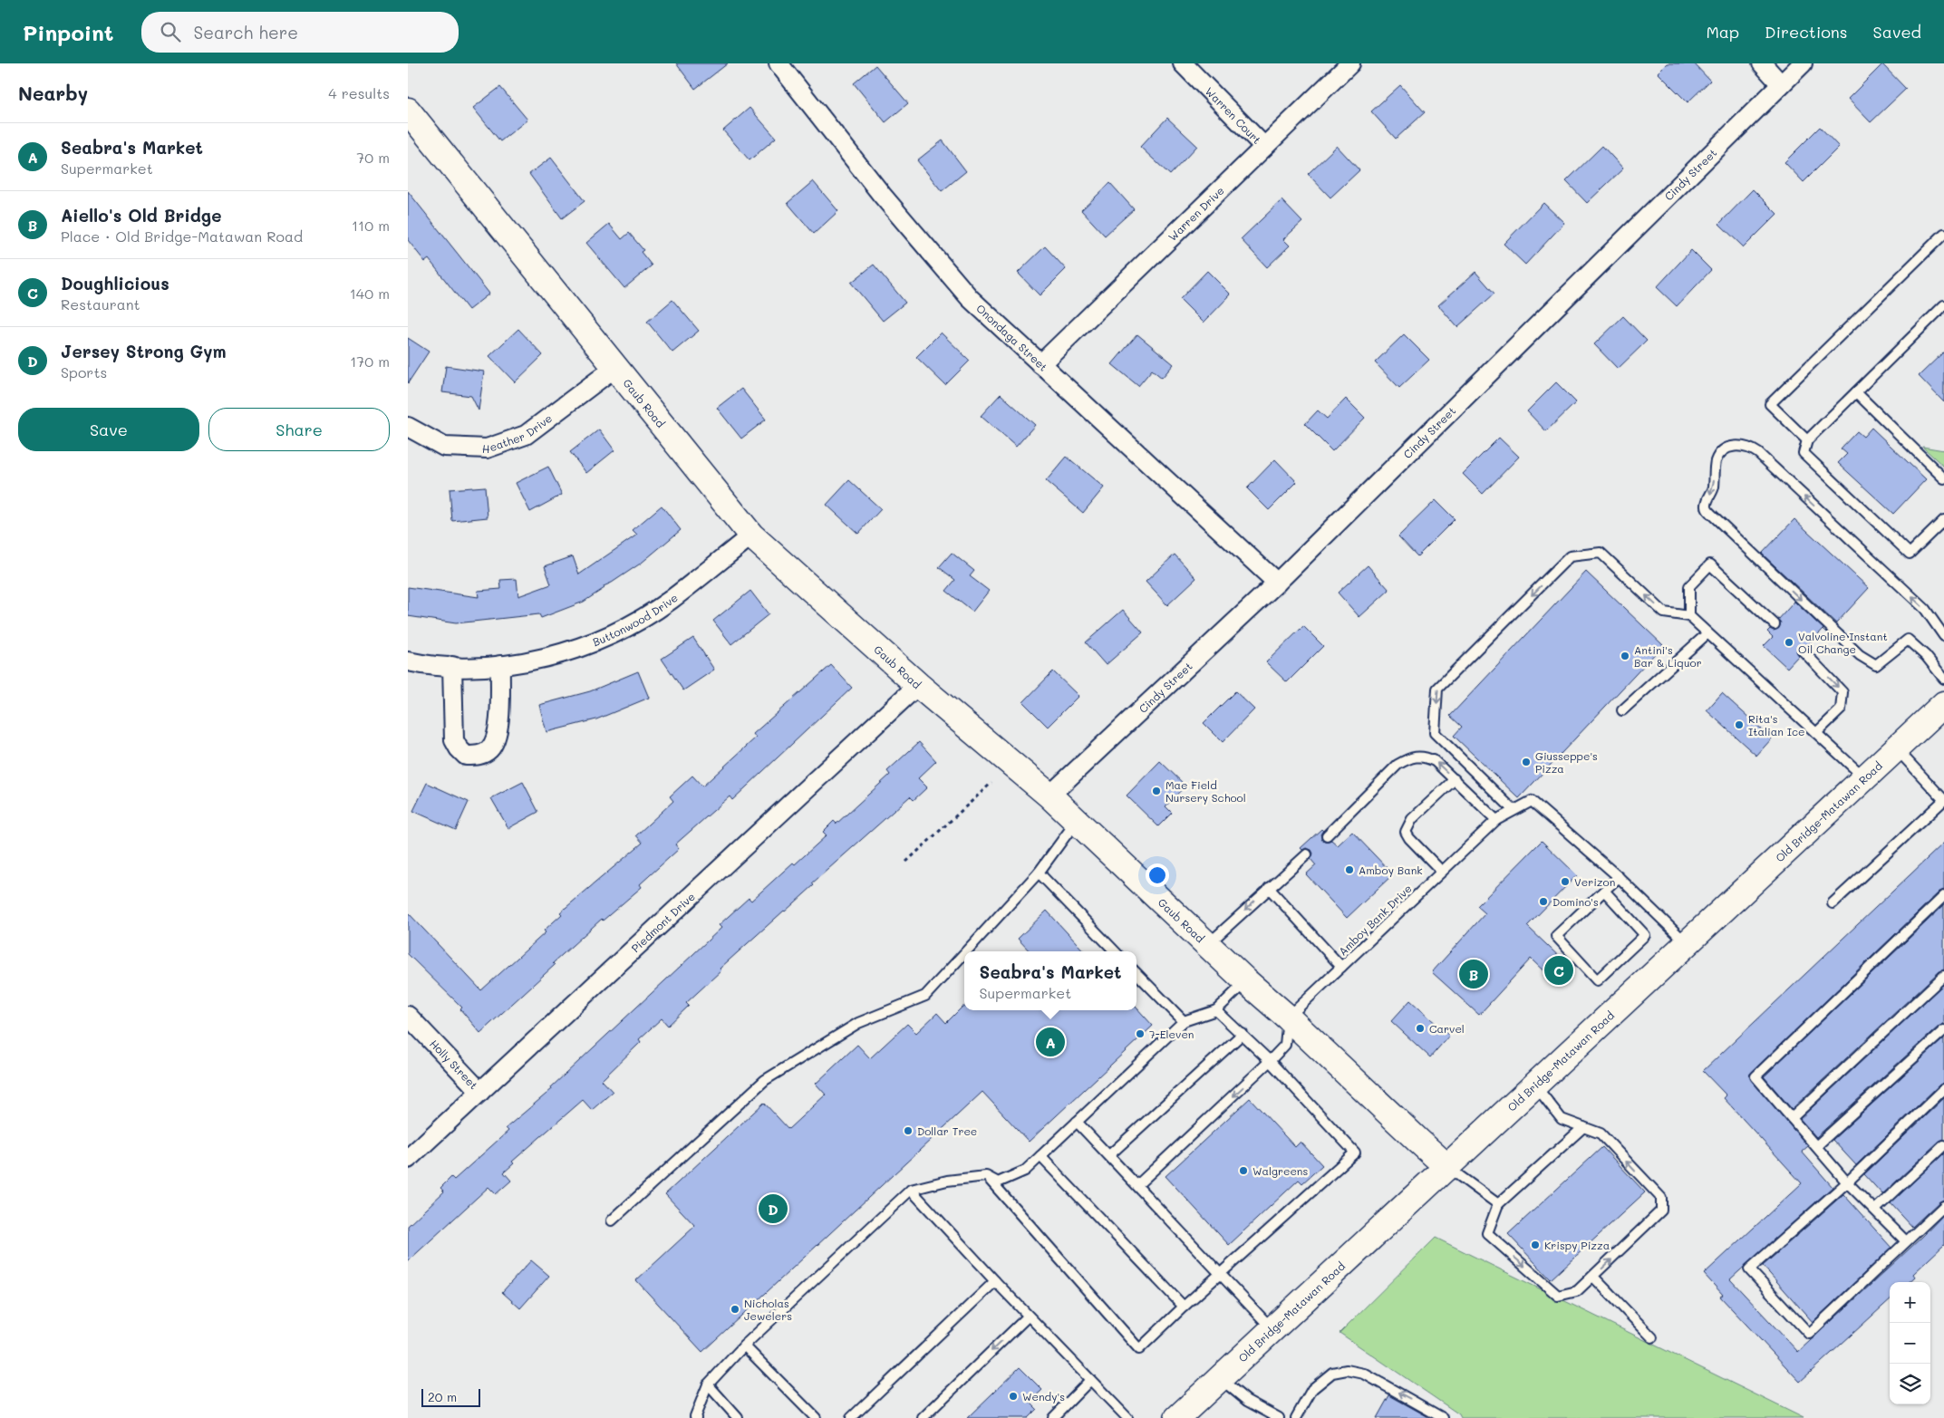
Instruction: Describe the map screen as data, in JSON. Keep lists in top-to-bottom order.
{
  "streets": {
    "street": [
      "Warren Court",
      "Cindy Street",
      "Warren Drive",
      "Onondaga Street",
      "Gaub Road",
      "Heather Drive",
      "Buttonwood Drive",
      "Old Bridge-Matawan Road",
      "Piedmont Drive",
      "Holly Street"
    ],
    "lane": ["Amboy Bank Drive"]
  },
  "crossings": [
    ["Warren Court", "Warren Drive"],
    ["Cindy Street", "Onondaga Street"],
    ["Cindy Street", "Gaub Road"],
    ["Warren Drive", "Onondaga Street"],
    ["Gaub Road", "Heather Drive"],
    ["Gaub Road", "Buttonwood Drive"],
    ["Gaub Road", "Old Bridge-Matawan Road"],
    ["Gaub Road", "Amboy Bank Drive"],
    ["Gaub Road", "Piedmont Drive"],
    ["Piedmont Drive", "Holly Street"]
  ],
  "places": [
    "Valvoline Instant Oil Change",
    "Antini's Bar & Liquor",
    "Rita's Italian Ice",
    "Giusseppe's Pizza",
    "Mae Field Nursery School",
    "Amboy Bank",
    "Verizon",
    "Domino's",
    "Carvel",
    "7-Eleven",
    "Dollar Tree",
    "Walgreens",
    "Krispy Pizza",
    "Nicholas Jewelers",
    "Wendy's"
  ],
  "scale_bar": "20 m",
  "page": {
    "header": "Pinpoint",
    "search": "Search here",
    "nav": ["Map", "Directions", "Saved"],
    "heading": ["Nearby", "4 results"],
    "list": [
      {
        "mark": "A",
        "name": "Seabra's Market",
        "note": "Supermarket",
        "value": "70 m"
      },
      {
        "mark": "B",
        "name": "Aiello's Old Bridge",
        "note": "Place · Old Bridge-Matawan Road",
        "value": "110 m"
      },
      {
        "mark": "C",
        "name": "Doughlicious",
        "note": "Restaurant",
        "value": "140 m"
      },
      {
        "mark": "D",
        "name": "Jersey Strong Gym",
        "note": "Sports",
        "value": "170 m"
      }
    ],
    "buttons": ["Save", "Share"],
    "popup": ["Seabra's Market", "Supermarket"],
    "pins": [
      "C",
      "B",
      "A",
      "D"
    ],
    "map_buttons": ["+", "−"],
    "scale": "20 m"
  }
}
